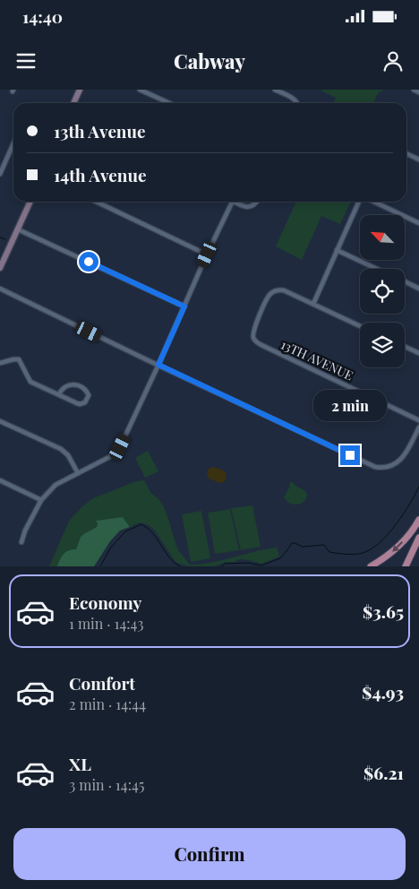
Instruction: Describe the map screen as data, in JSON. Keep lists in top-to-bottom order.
{
  "streets": {
    "street": ["13TH AVENUE"]
  },
  "north": "top left",
  "page": {
    "status": "14:40",
    "header": "Cabway",
    "banner": ["13th Avenue", "14th Avenue"],
    "bubble": "2 min",
    "list": [
      {
        "name": "Economy",
        "note": "1 min · 14:43",
        "value": "$3.65"
      },
      {
        "name": "Comfort",
        "note": "2 min · 14:44",
        "value": "$4.93"
      },
      {
        "name": "XL",
        "note": "3 min · 14:45",
        "value": "$6.21"
      }
    ],
    "buttons": "Confirm"
  }
}
